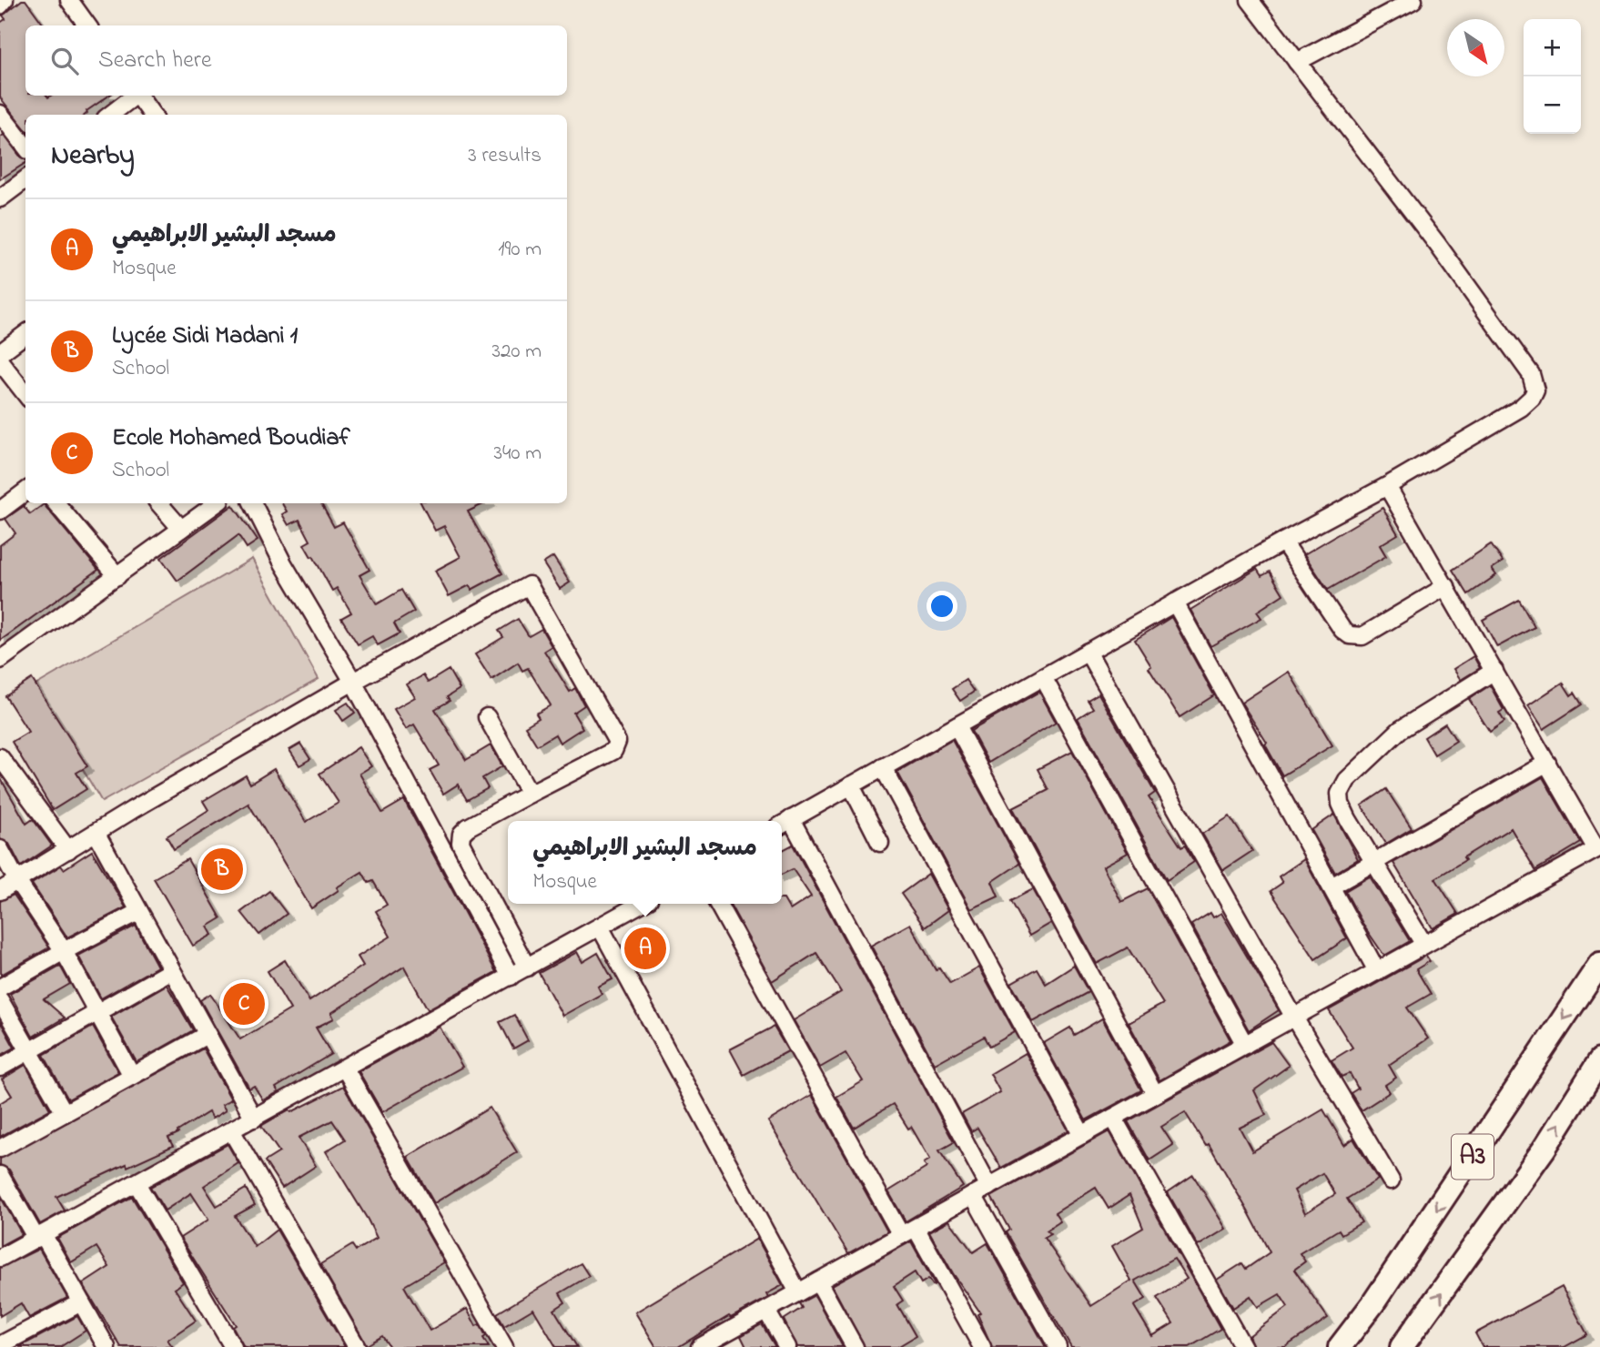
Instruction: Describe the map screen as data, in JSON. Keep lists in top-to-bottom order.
{
  "streets": {
    "highway": ["A3"]
  },
  "north": "bottom right",
  "page": {
    "map_buttons": ["+", "−"],
    "search": "Search here",
    "heading": ["Nearby", "3 results"],
    "list": [
      {
        "mark": "A",
        "name": "مسجد البشير الابراهيمي",
        "note": "Mosque",
        "value": "190 m"
      },
      {
        "mark": "B",
        "name": "Lycée Sidi Madani 1",
        "note": "School",
        "value": "320 m"
      },
      {
        "mark": "C",
        "name": "Ecole Mohamed Boudiaf",
        "note": "School",
        "value": "340 m"
      }
    ],
    "popup": ["مسجد البشير الابراهيمي", "Mosque"],
    "pins": ["B", "A", "C"]
  }
}
